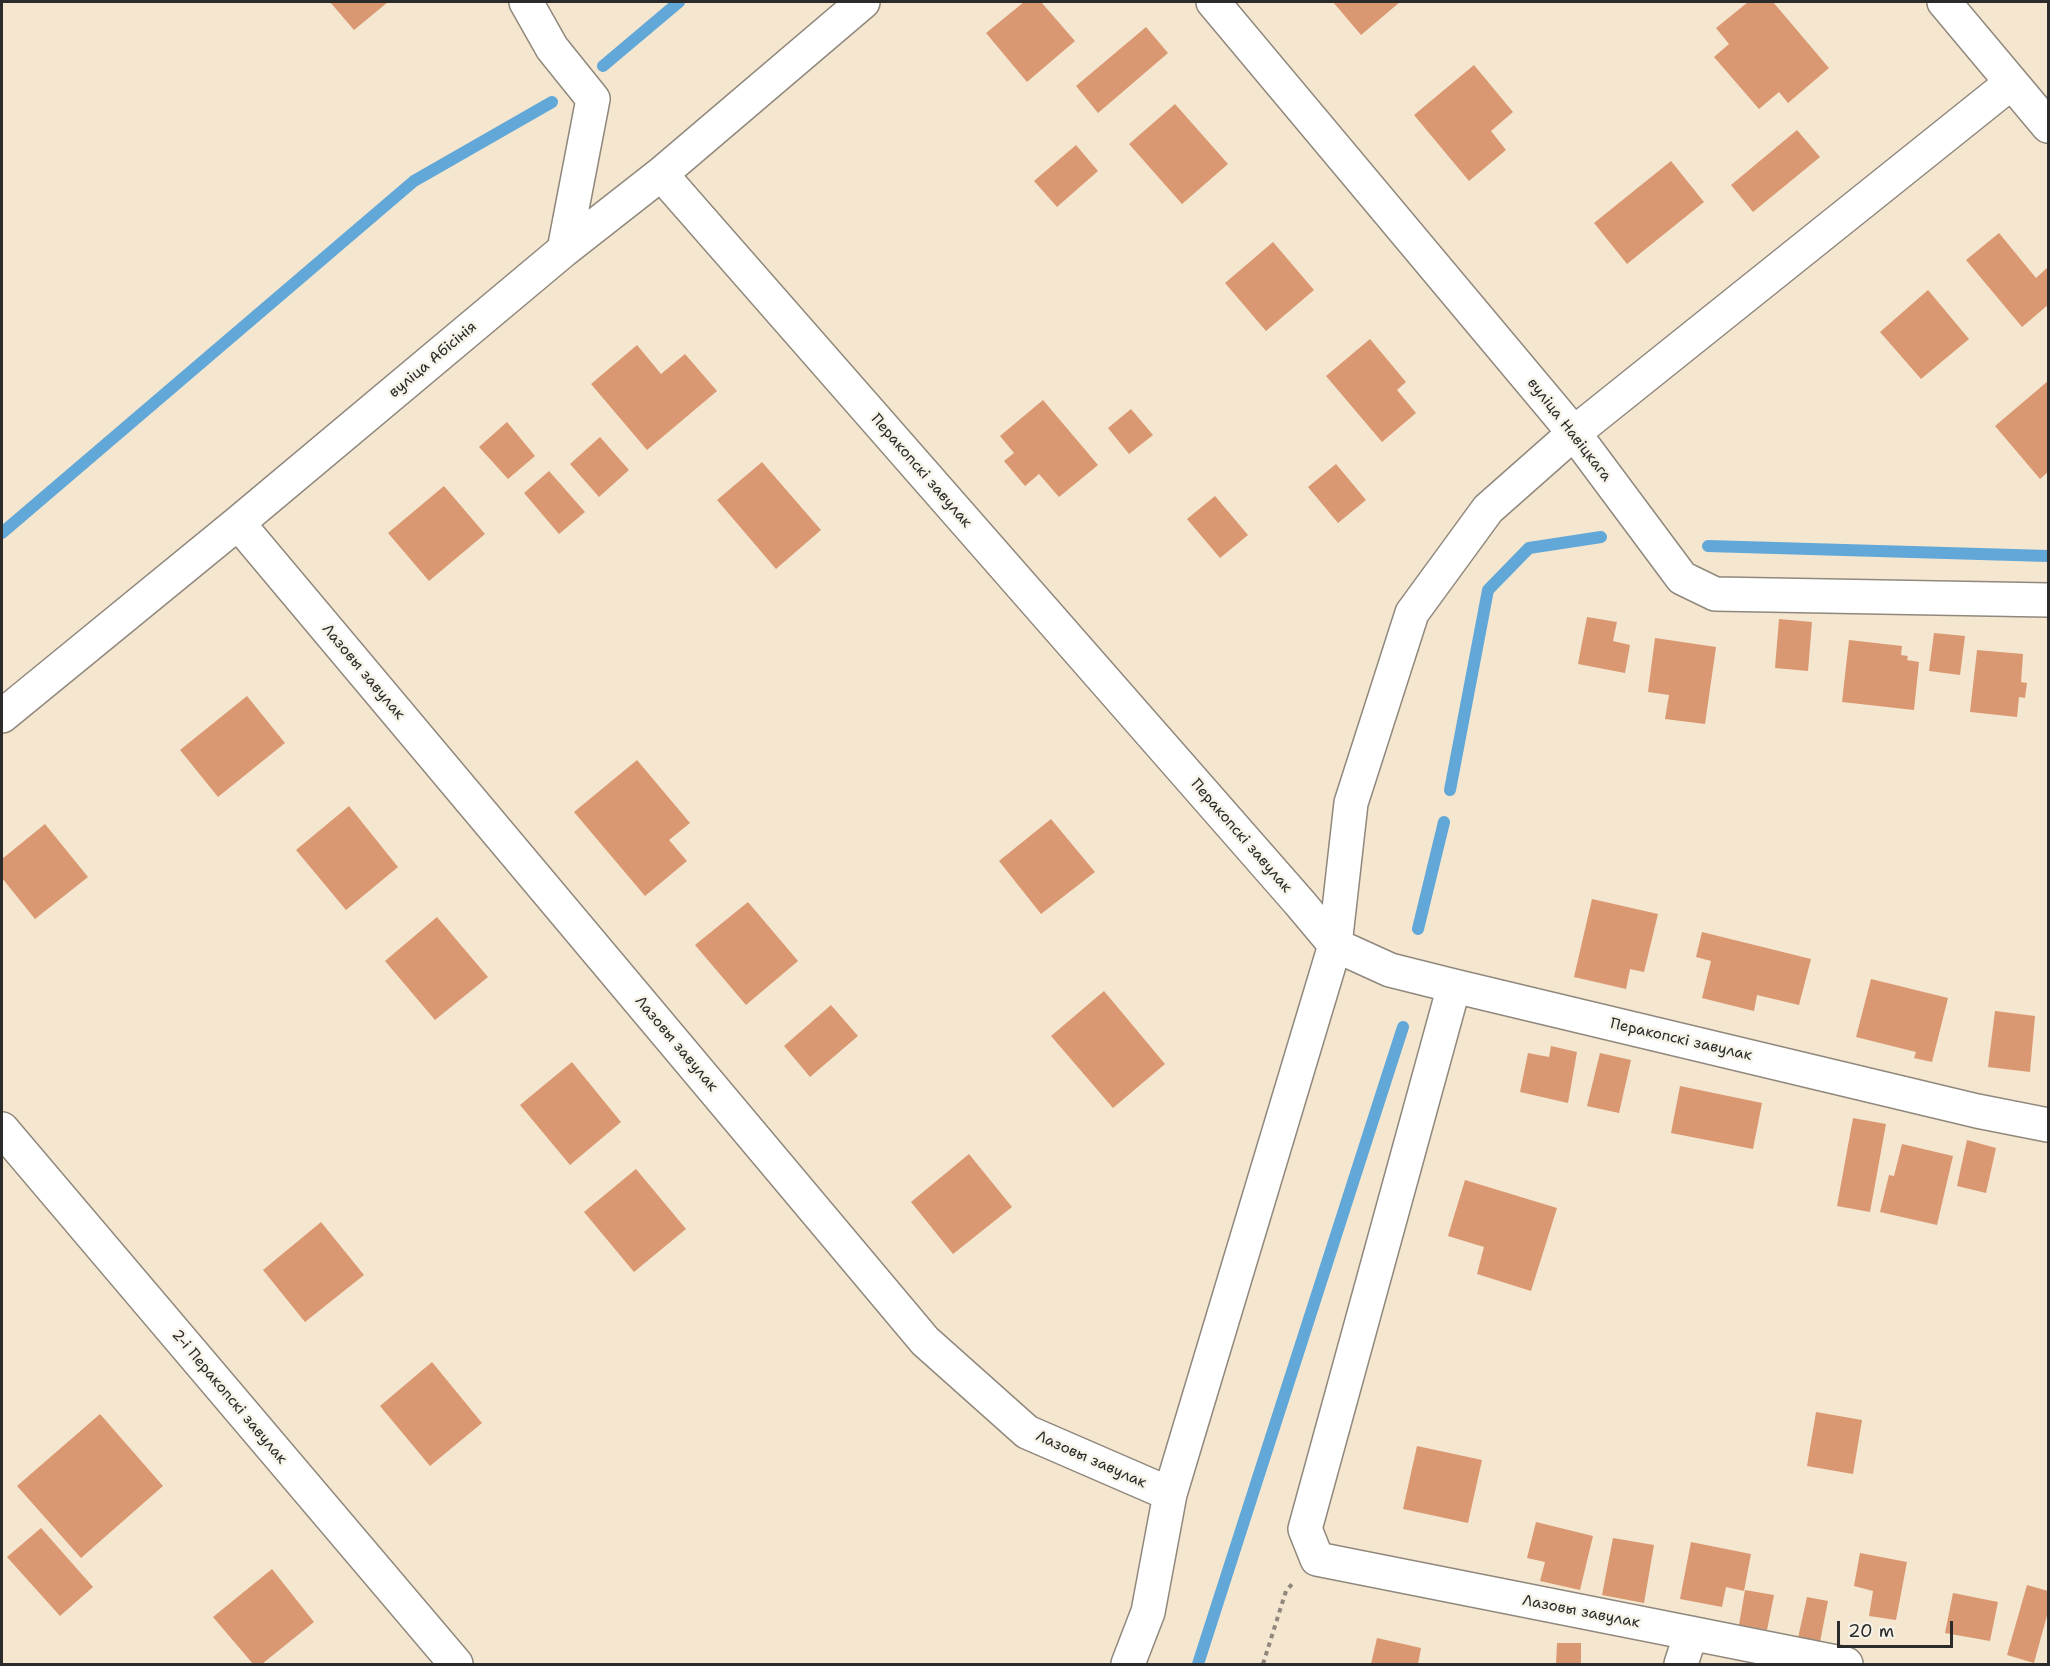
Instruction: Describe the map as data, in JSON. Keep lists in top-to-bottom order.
{
  "streets": {
    "street": [
      "вуліца Абісінія",
      "вуліца Навіцкага",
      "Перакопскі завулак",
      "Лазовы завулак",
      "2-і Перакопскі завулак"
    ]
  },
  "crossings": [
    ["вуліца Абісінія", "Перакопскі завулак"],
    ["вуліца Абісінія", "Лазовы завулак"]
  ],
  "scale_bar": "20 m"
}
